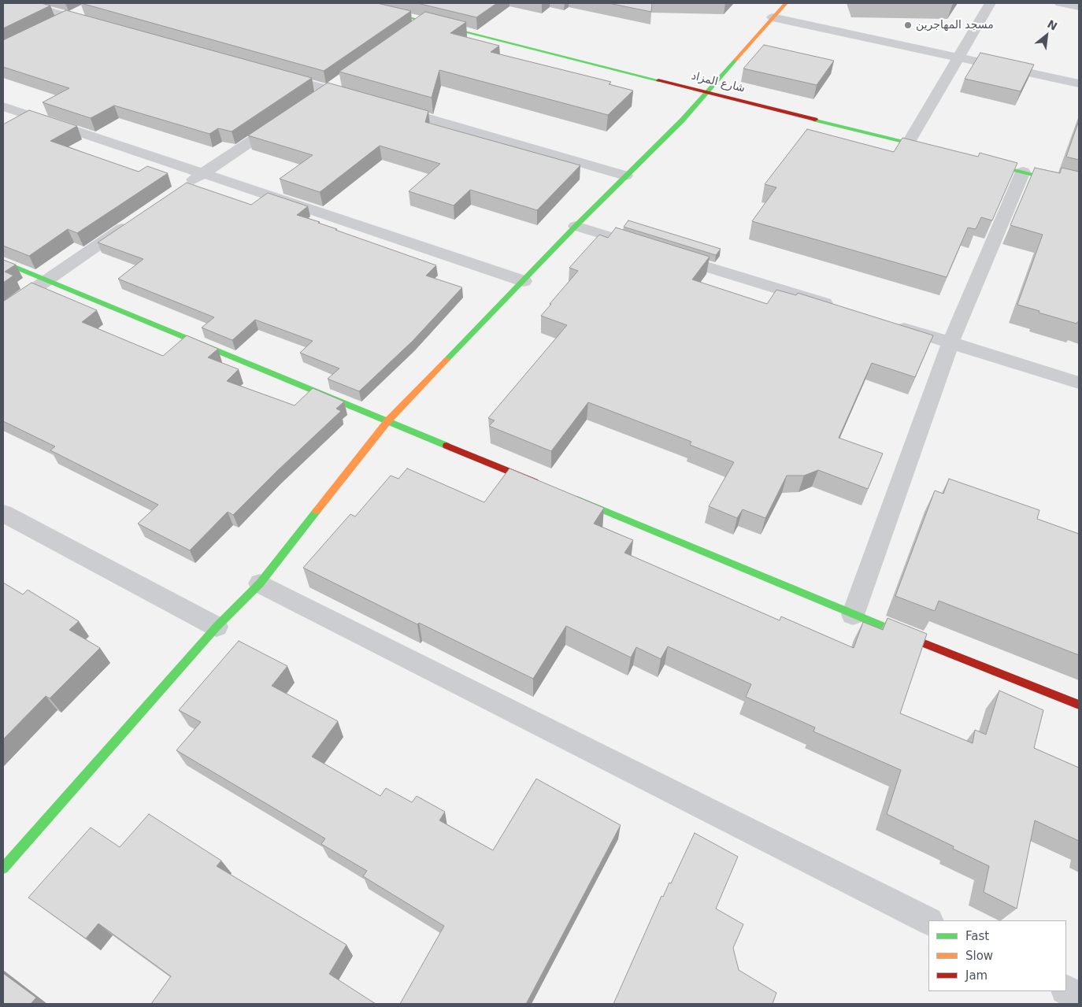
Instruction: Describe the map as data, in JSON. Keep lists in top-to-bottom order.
{
  "streets": {
    "street": ["شارع المزاد"]
  },
  "places": ["مسجد المهاجرين"],
  "legend": ["Fast", "Slow", "Jam"],
  "north": "top right"
}
